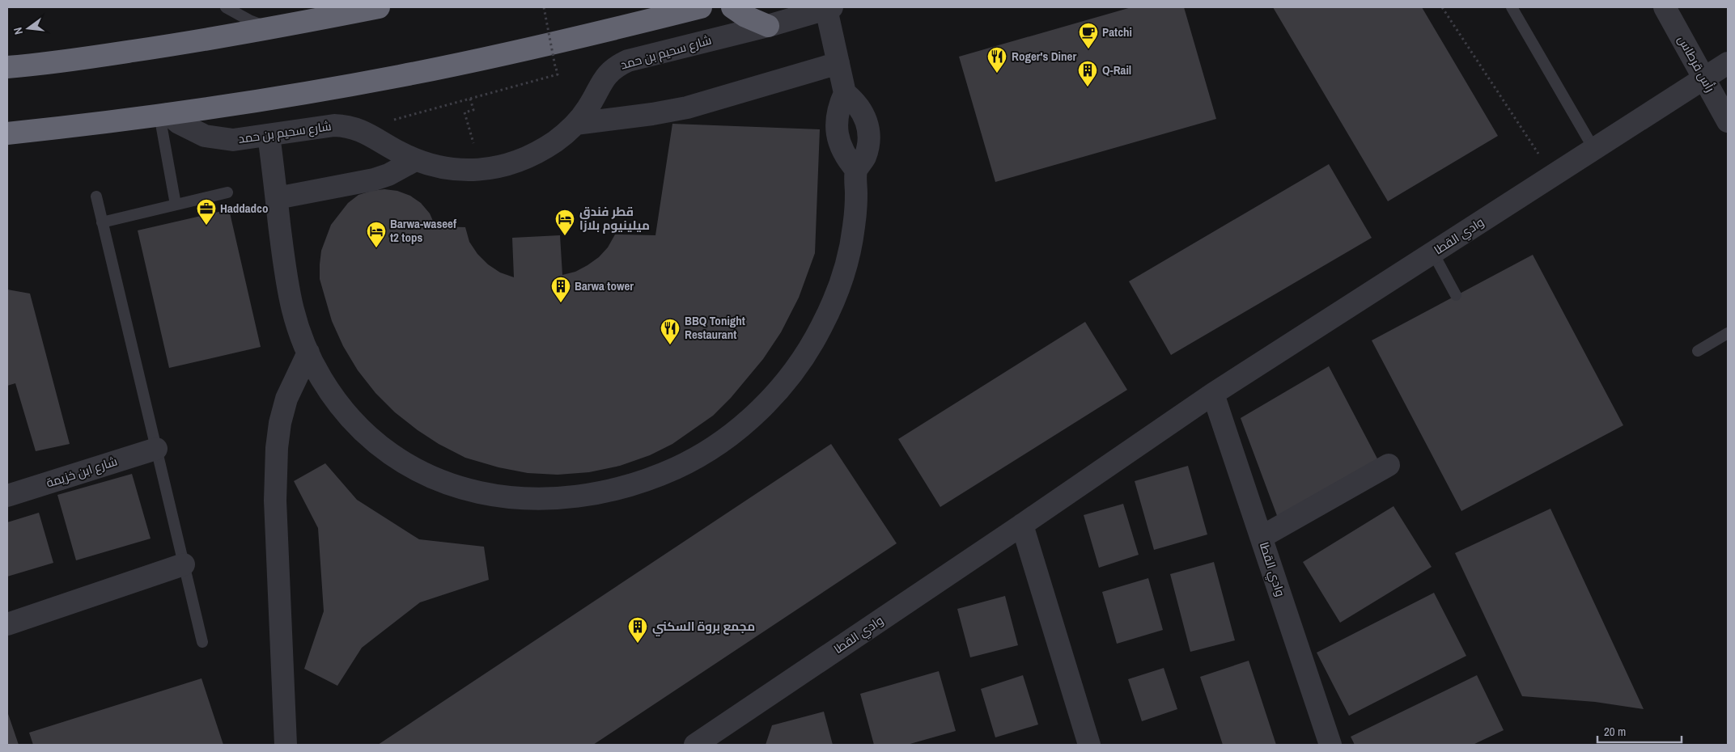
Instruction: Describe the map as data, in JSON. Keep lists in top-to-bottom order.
{
  "streets": {
    "street": [
      "شارع سحيم بن حمد",
      "رأس قرطاس",
      "وادي القطا",
      "شارع ابن خزيمة"
    ]
  },
  "crossings": [
    ["رأس قرطاس", "وادي القطا"]
  ],
  "places": {
    "cafe": ["Patchi"],
    "restaurant": ["Roger's Diner", "BBQ Tonight Restaurant"],
    "building": ["Q-Rail", "Barwa tower", "مجمع بروة السكني"],
    "office": ["Haddadco"],
    "hotel": ["قطر فندق ميلينيوم بلازا", "Barwa-waseef t2 tops"]
  },
  "scale_bar": "20 m",
  "north": "left"
}
